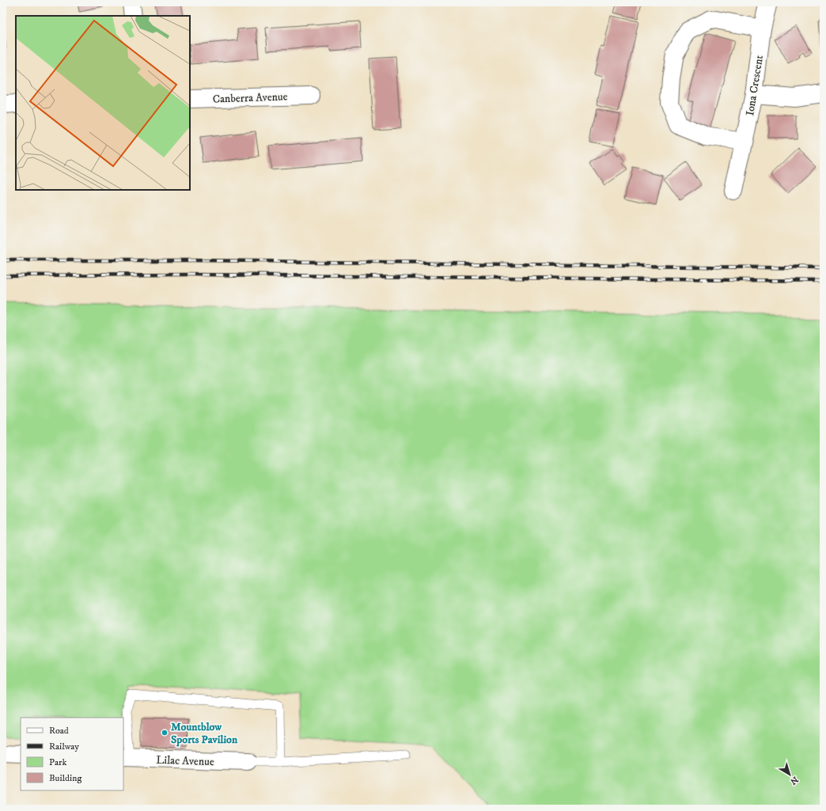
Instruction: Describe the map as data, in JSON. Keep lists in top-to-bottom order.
{
  "streets": {
    "street": ["Iona Crescent", "Canberra Avenue", "Lilac Avenue"]
  },
  "places": ["Mountblow Sports Pavilion"],
  "legend": [
    "Road",
    "Railway",
    "Park",
    "Building"
  ],
  "north": "bottom right"
}
